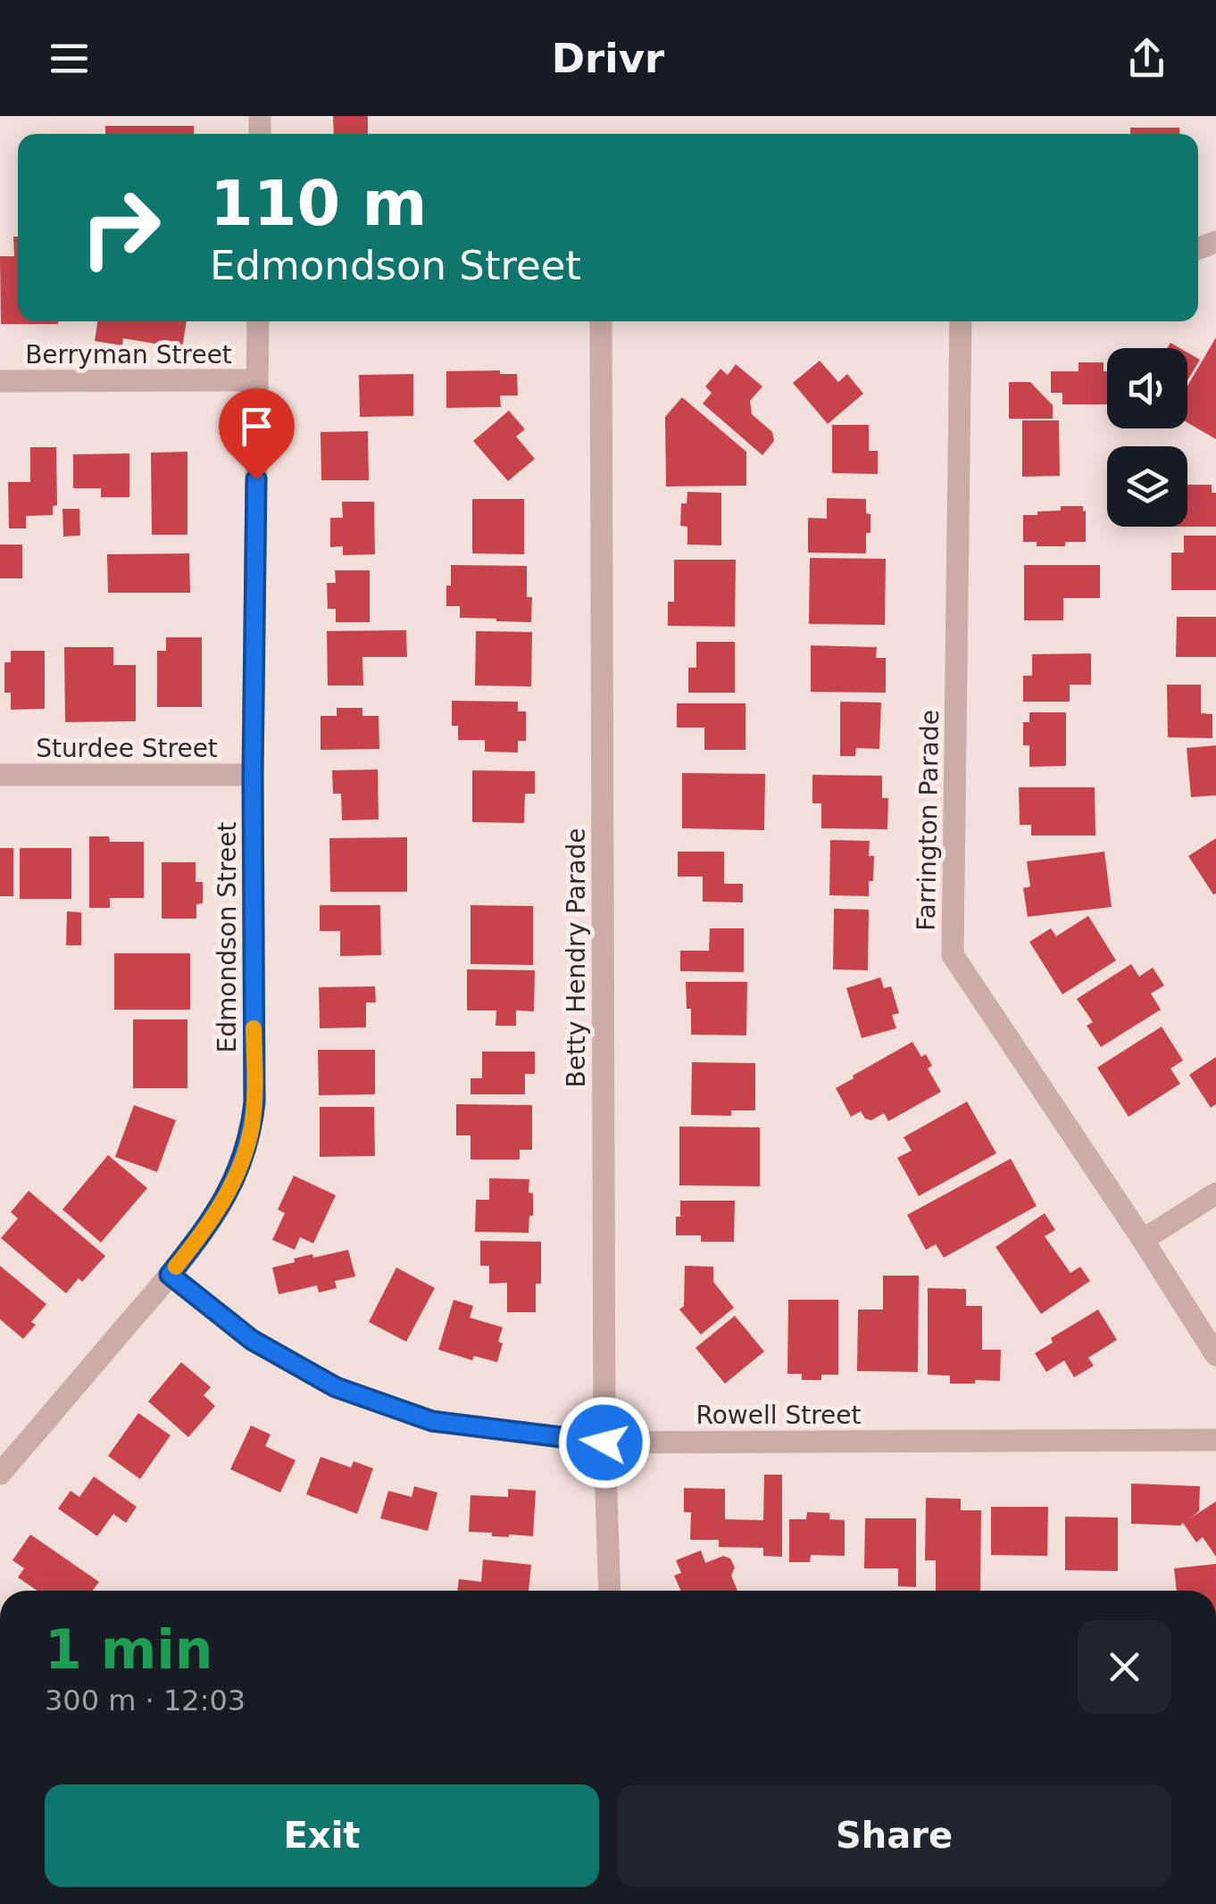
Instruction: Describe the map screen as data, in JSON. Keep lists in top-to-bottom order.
{
  "streets": {
    "street": [
      "Berryman Street",
      "Sturdee Street",
      "Farrington Parade",
      "Edmondson Street",
      "Betty Hendry Parade",
      "Rowell Street"
    ]
  },
  "crossings": [
    ["Berryman Street", "Edmondson Street"],
    ["Sturdee Street", "Edmondson Street"],
    ["Edmondson Street", "Rowell Street"],
    ["Betty Hendry Parade", "Rowell Street"]
  ],
  "page": {
    "header": "Drivr",
    "turn": ["110 m", "Edmondson Street"],
    "heading": ["1 min", "300 m · 12:03"],
    "buttons": ["Exit", "Share"]
  }
}
